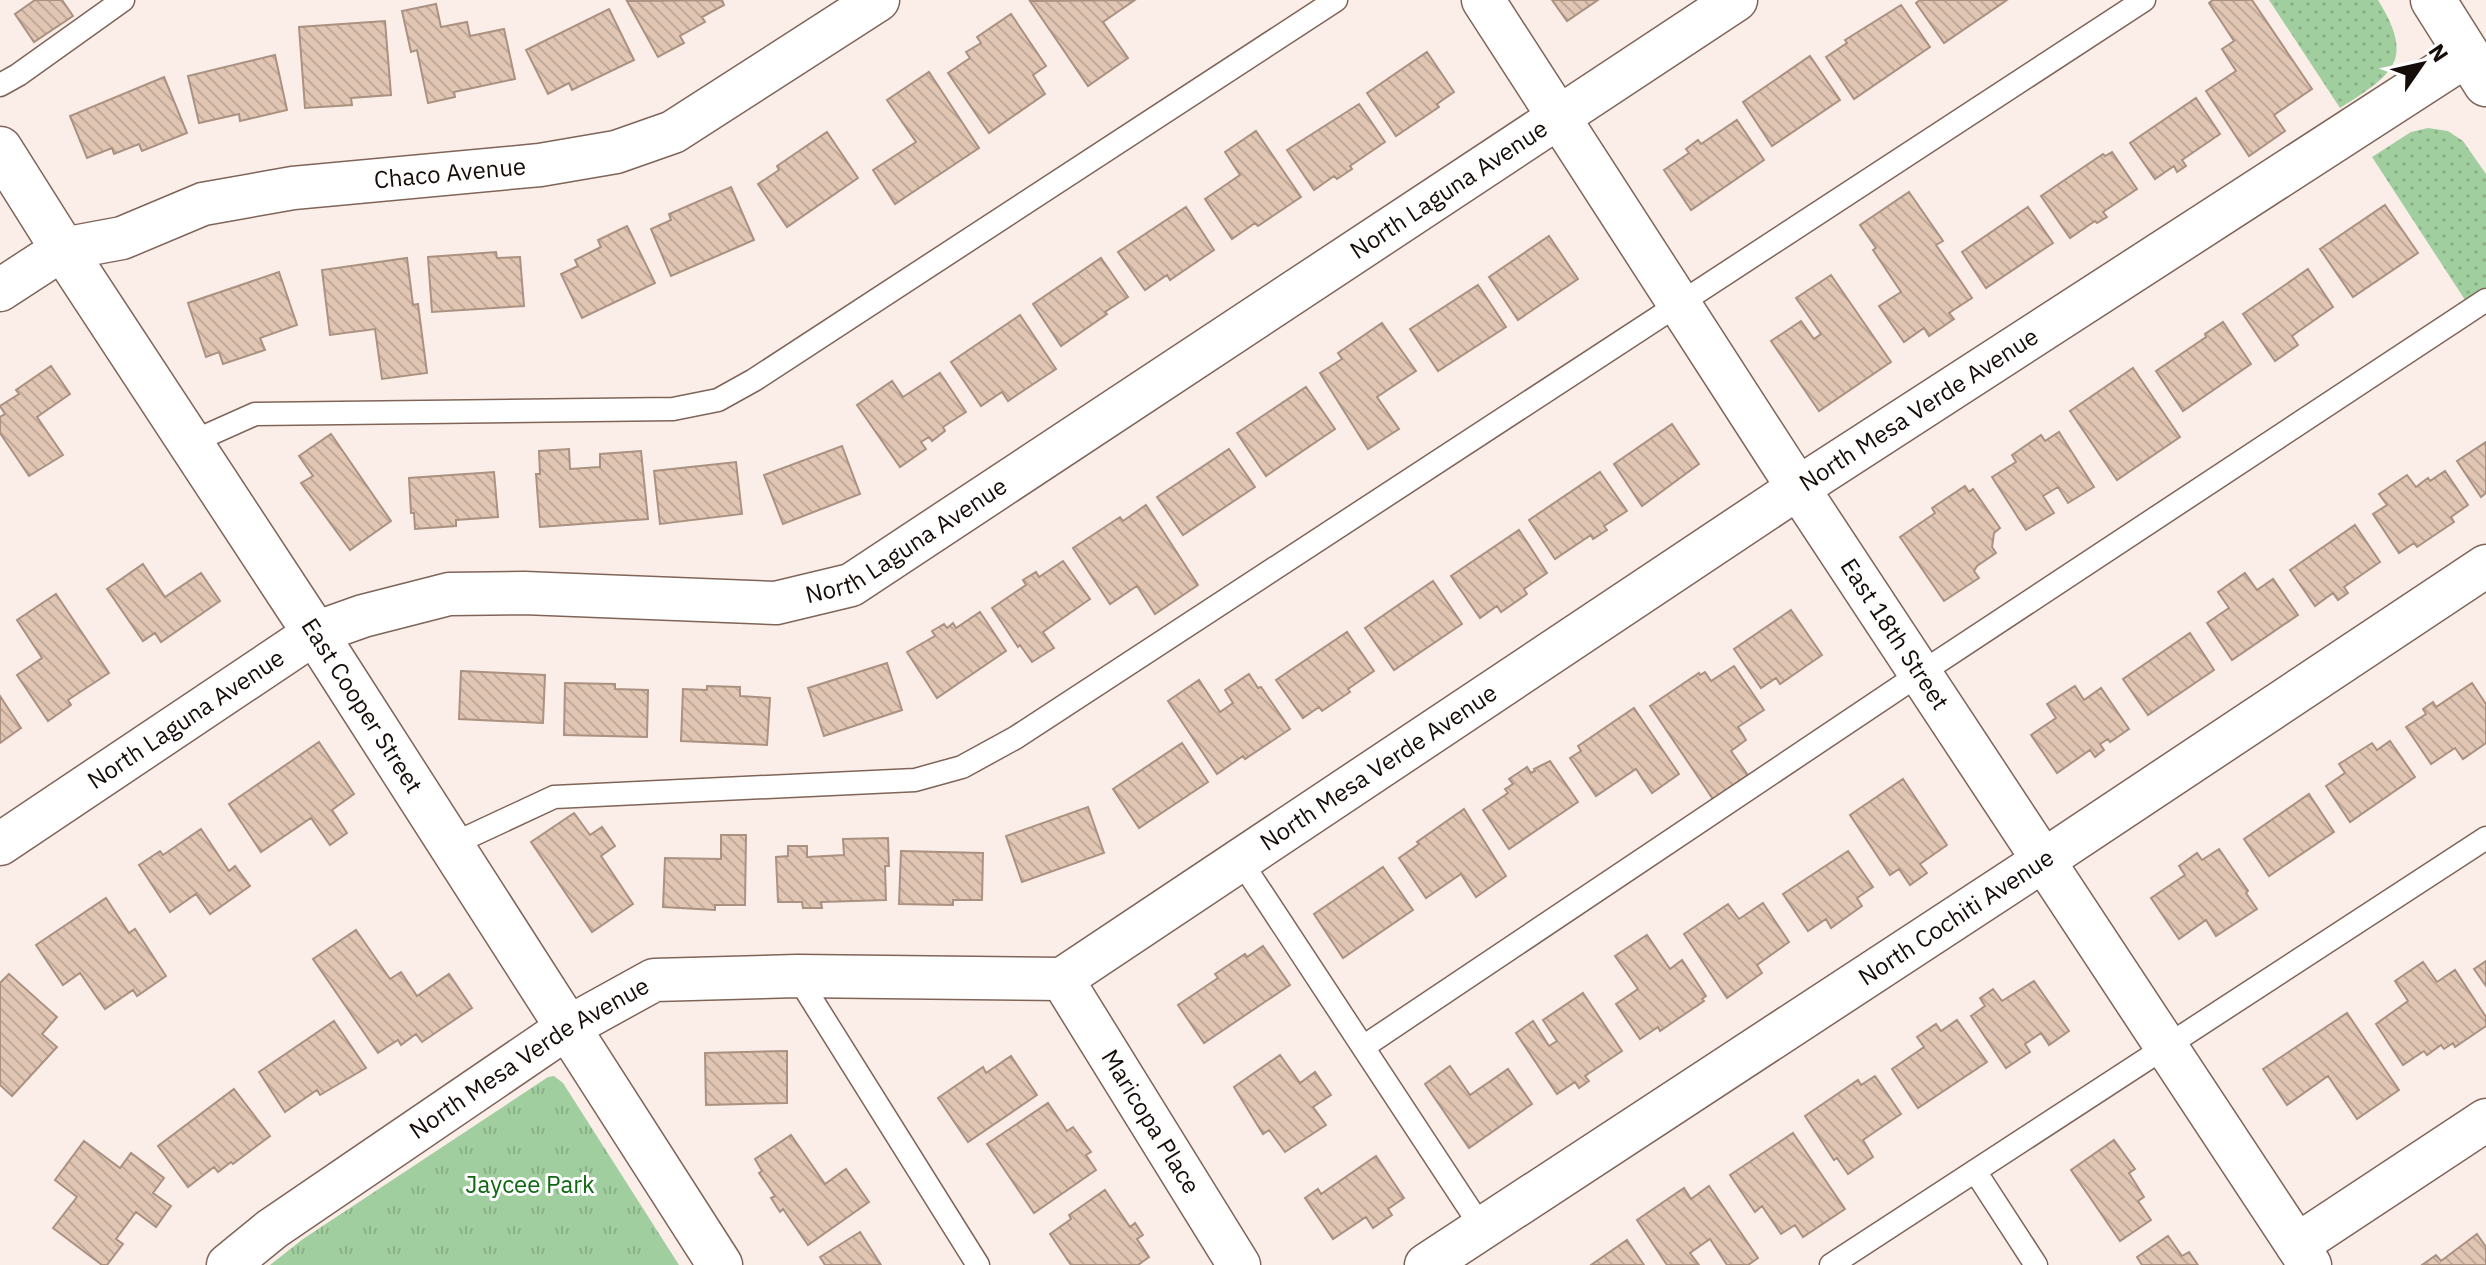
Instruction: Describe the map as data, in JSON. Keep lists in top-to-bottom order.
{
  "streets": {
    "street": [
      "Chaco Avenue",
      "North Laguna Avenue",
      "North Mesa Verde Avenue",
      "East 18th Street",
      "East Cooper Street",
      "North Cochiti Avenue",
      "Maricopa Place"
    ]
  },
  "crossings": [
    ["Chaco Avenue", "East Cooper Street"],
    ["North Laguna Avenue", "East 18th Street"],
    ["North Laguna Avenue", "East Cooper Street"],
    ["North Mesa Verde Avenue", "East 18th Street"],
    ["North Mesa Verde Avenue", "East Cooper Street"],
    ["North Mesa Verde Avenue", "Maricopa Place"],
    ["East 18th Street", "North Cochiti Avenue"]
  ],
  "parks": ["Jaycee Park"],
  "north": "top right"
}
